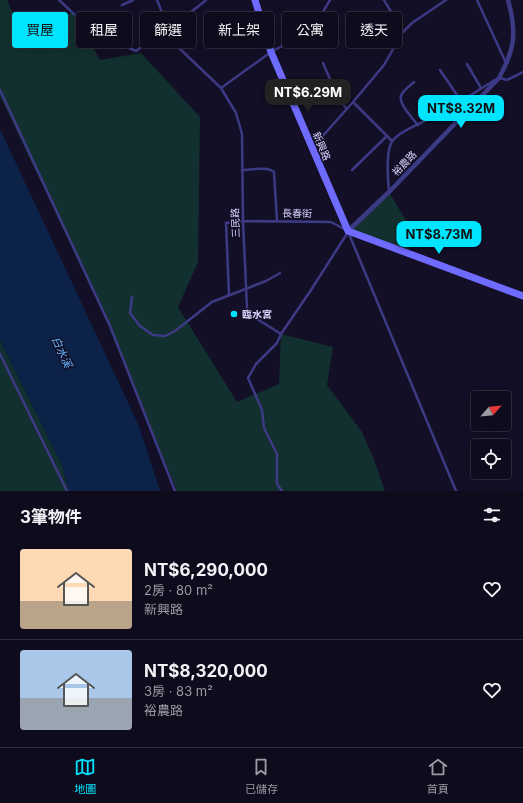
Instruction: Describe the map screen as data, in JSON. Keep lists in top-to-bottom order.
{
  "streets": {
    "street": ["新興路", "裕農路"],
    "lane": ["長春街", "三民路"]
  },
  "crossings": [
    ["新興路", "裕農路"],
    ["新興路", "長春街"],
    ["裕農路", "長春街"],
    ["長春街", "三民路"]
  ],
  "water": ["白水溪"],
  "places": ["臨水宮"],
  "north": "top right",
  "page": {
    "chip": [
      "買屋",
      "租屋",
      "篩選",
      "新上架",
      "公寓",
      "透天"
    ],
    "price": ["NT$6.29M", "NT$8.32M", "NT$8.73M"],
    "heading": "3筆物件",
    "list": [
      {
        "name": "NT$6,290,000",
        "note": "2房 · 80 m² · 新興路"
      },
      {
        "name": "NT$8,320,000",
        "note": "3房 · 83 m² · 裕農路"
      }
    ],
    "tabs": ["地圖", "已儲存", "首頁"]
  }
}
